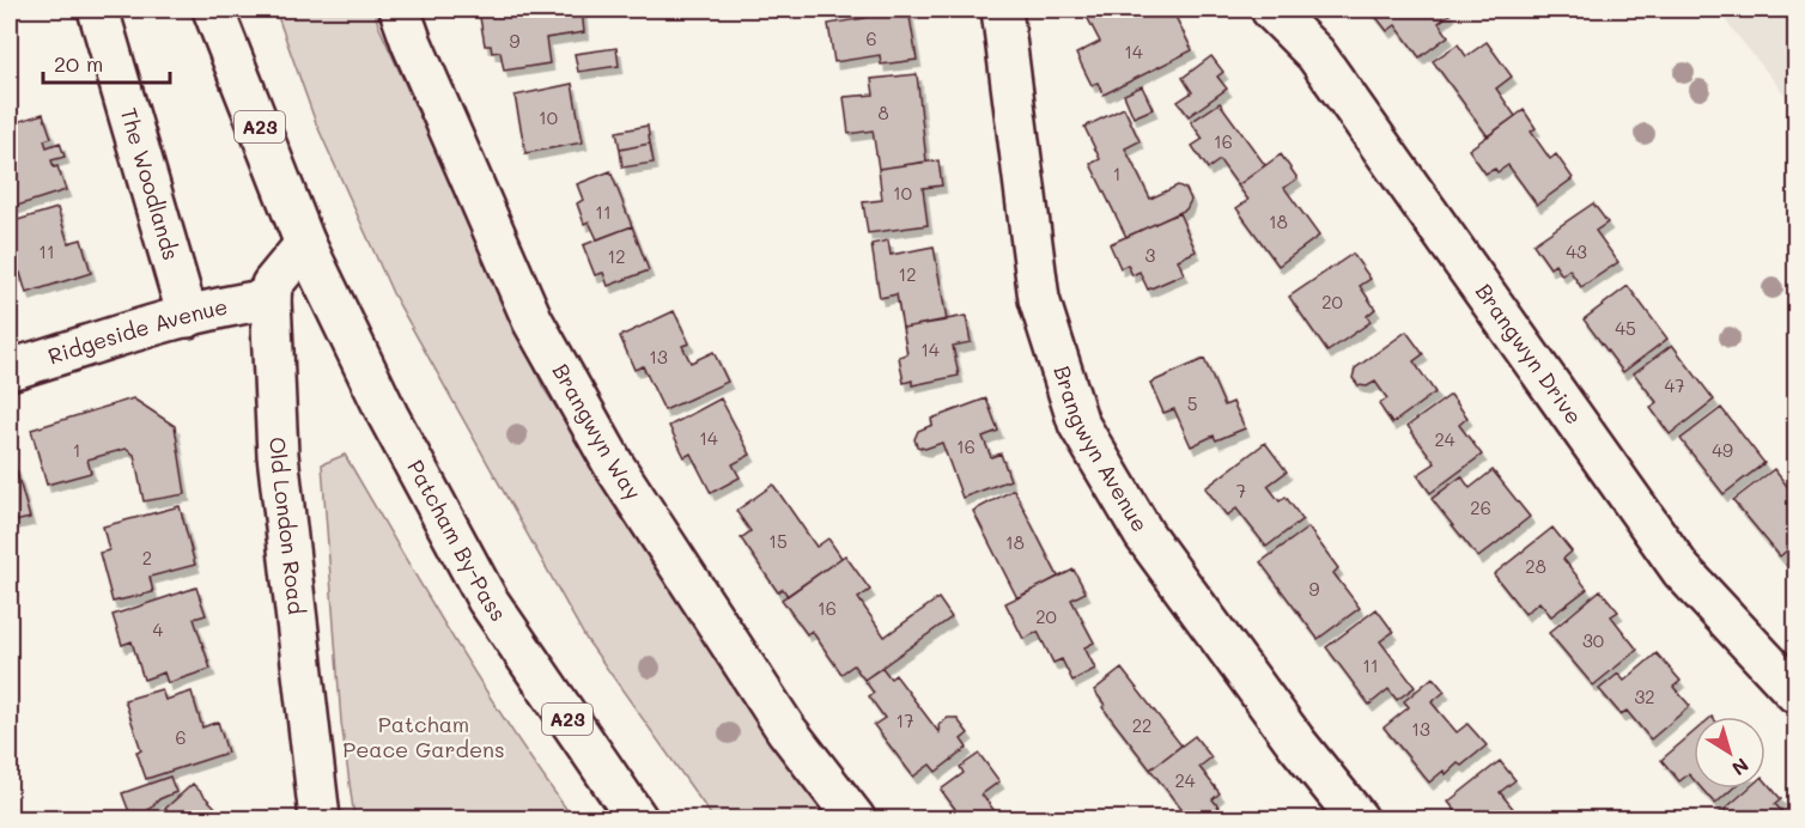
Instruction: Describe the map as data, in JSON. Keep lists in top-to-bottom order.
{
  "streets": {
    "main road": [
      "A23",
      "The Woodlands",
      "Ridgeside Avenue",
      "Brangwyn Drive",
      "Brangwyn Way",
      "Brangwyn Avenue",
      "Old London Road",
      "Patcham By-Pass"
    ]
  },
  "crossings": [
    ["A23", "Old London Road"],
    ["A23", "Patcham By-Pass"],
    ["The Woodlands", "Ridgeside Avenue"],
    ["Ridgeside Avenue", "Old London Road"],
    ["Old London Road", "Patcham By-Pass"]
  ],
  "parks": ["Patcham Peace Gardens"],
  "house_numbers": [
    "6",
    "9",
    "14",
    "8",
    "10",
    "16",
    "1",
    "10",
    "11",
    "18",
    "11",
    "43",
    "3",
    "12",
    "12",
    "20",
    "45",
    "14",
    "13",
    "47",
    "5",
    "14",
    "24",
    "16",
    "1",
    "49",
    "7",
    "26",
    "15",
    "18",
    "2",
    "28",
    "9",
    "16",
    "20",
    "4",
    "30",
    "11",
    "32",
    "17",
    "22",
    "13",
    "6",
    "24"
  ],
  "scale_bar": "20 m",
  "north": "bottom right"
}
